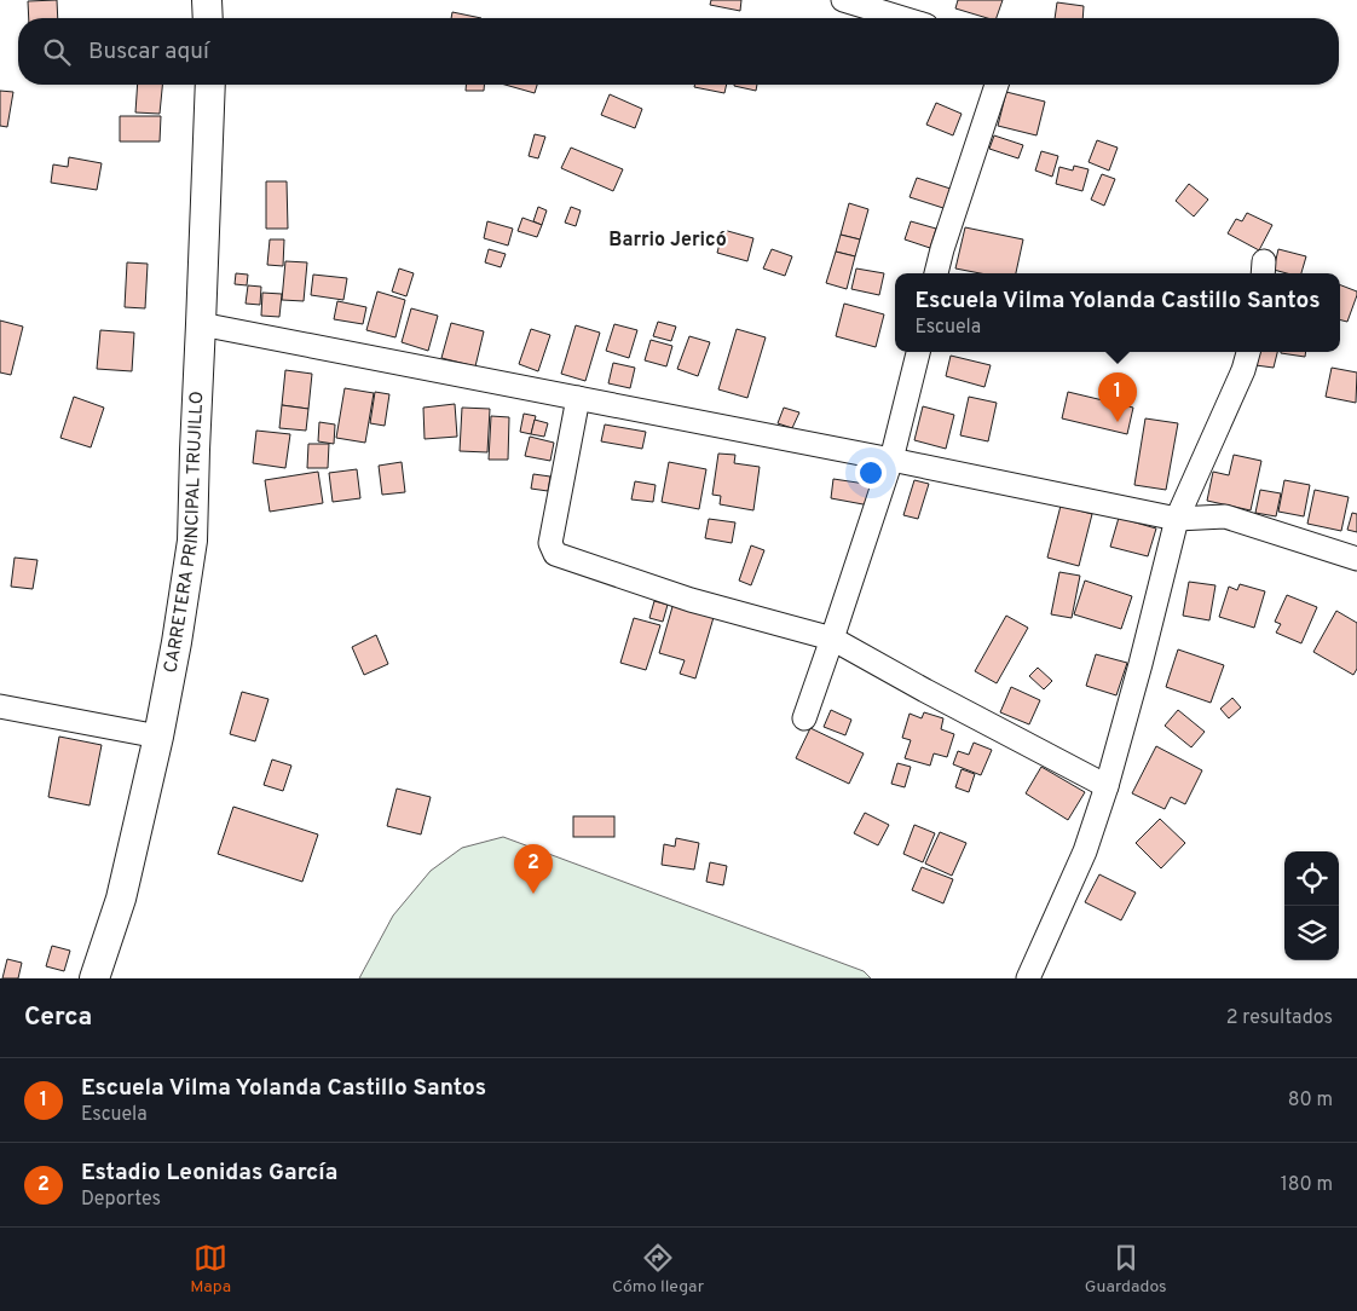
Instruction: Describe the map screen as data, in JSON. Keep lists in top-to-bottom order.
{
  "streets": {
    "main road": ["CARRETERA PRINCIPAL TRUJILLO"]
  },
  "districts": ["Barrio Jericó"],
  "page": {
    "search": "Buscar aquí",
    "popup": ["Escuela Vilma Yolanda Castillo Santos", "Escuela"],
    "pins": ["1", "2"],
    "heading": ["Cerca", "2 resultados"],
    "list": [
      {
        "mark": "1",
        "name": "Escuela Vilma Yolanda Castillo Santos",
        "note": "Escuela",
        "value": "80 m"
      },
      {
        "mark": "2",
        "name": "Estadio Leonidas García",
        "note": "Deportes",
        "value": "180 m"
      }
    ],
    "nav": ["Mapa", "Cómo llegar", "Guardados"]
  }
}
